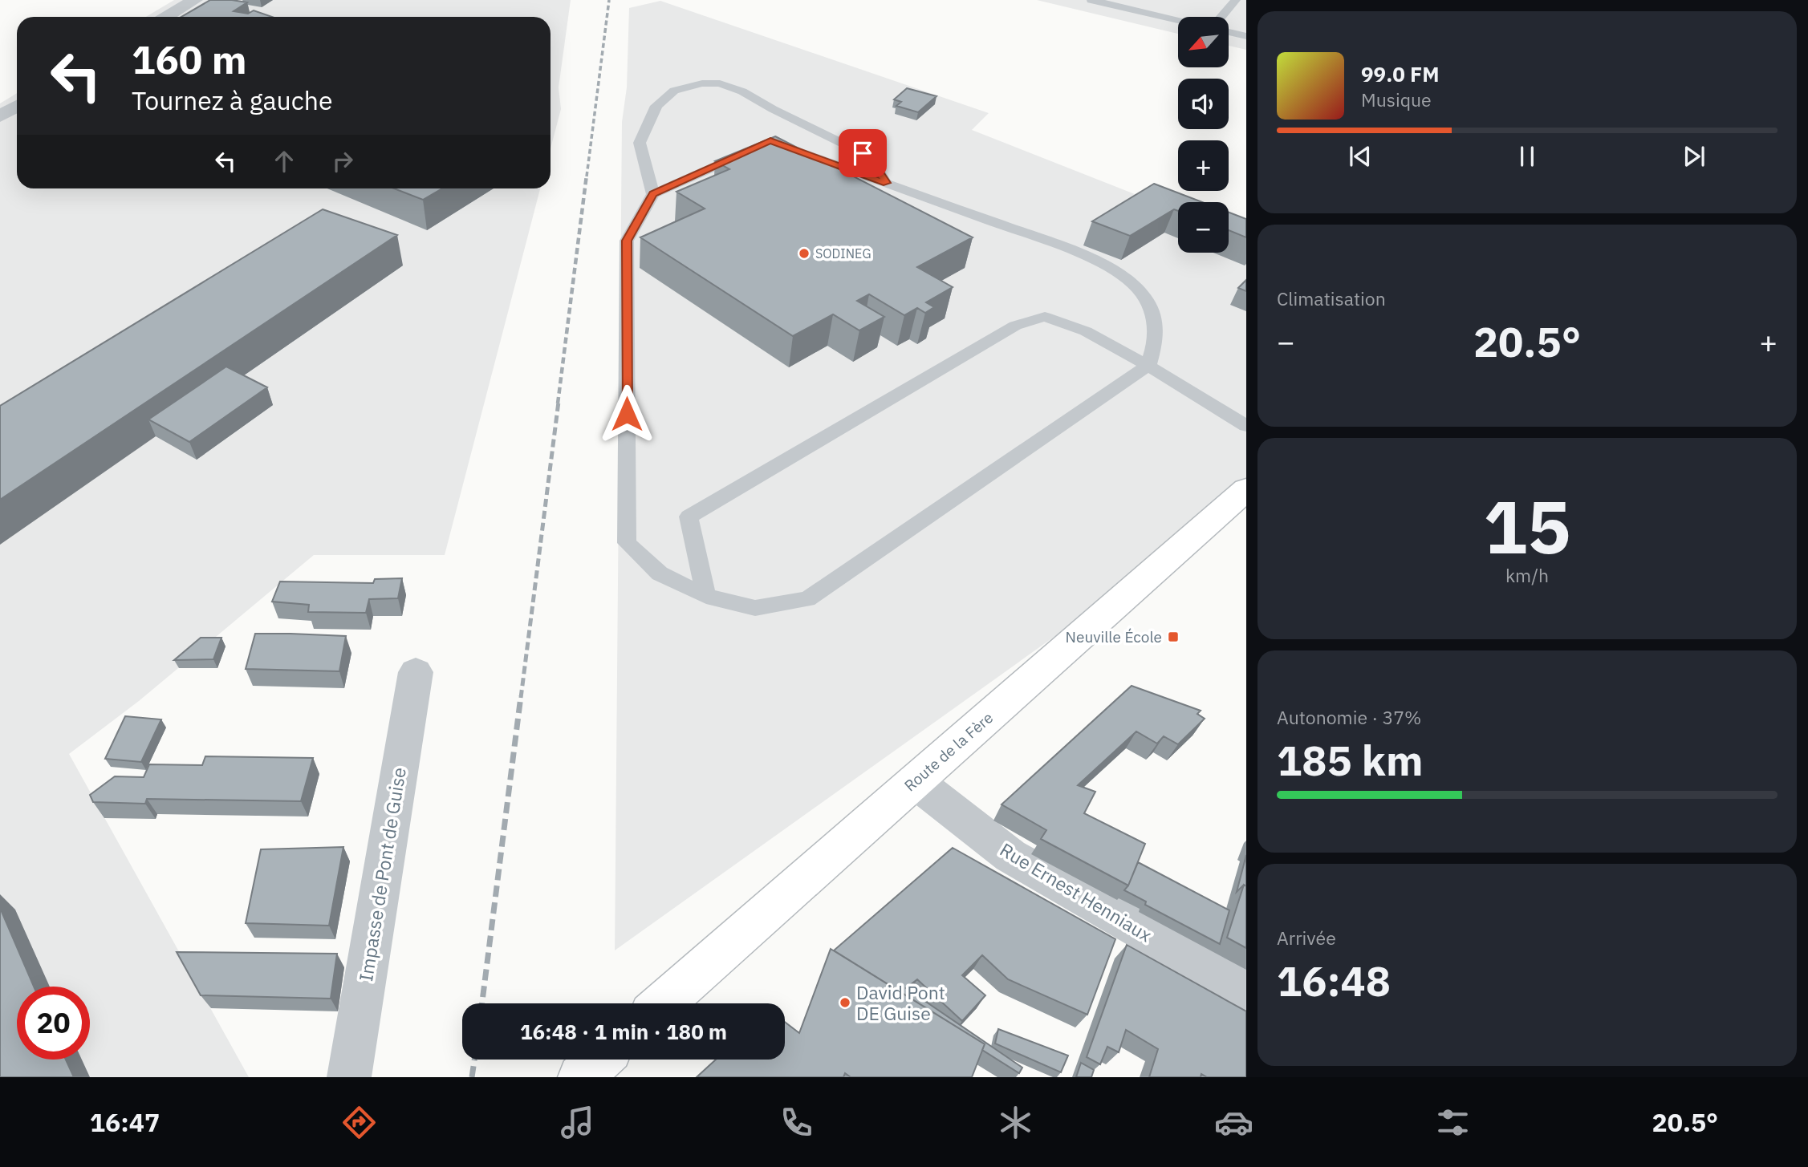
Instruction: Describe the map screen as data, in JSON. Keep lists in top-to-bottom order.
{
  "streets": {
    "main road": ["Route de la Fère"],
    "street": ["Impasse de Pont de Guise", "Rue Ernest Henniaux"]
  },
  "crossings": [
    ["Route de la Fère", "Rue Ernest Henniaux"]
  ],
  "places": {
    "other": ["SODINEG", "David Pont DE Guise"],
    "transit": ["Neuville École"]
  },
  "north": "bottom left",
  "page": {
    "map_buttons": ["+", "−"],
    "turn": ["160 m", "Tournez à gauche"],
    "song": ["99.0 FM", "Musique"],
    "tile": [
      "Climatisation",
      ["15", "km/h"],
      ["Autonomie · 37%", "185 km"],
      ["Arrivée", "16:48"]
    ],
    "heat": ["−", "20.5°", "+"],
    "limit": "20",
    "trip": "16:48 · 1 min · 180 m",
    "tabs": ["16:47", "20.5°"]
  }
}
